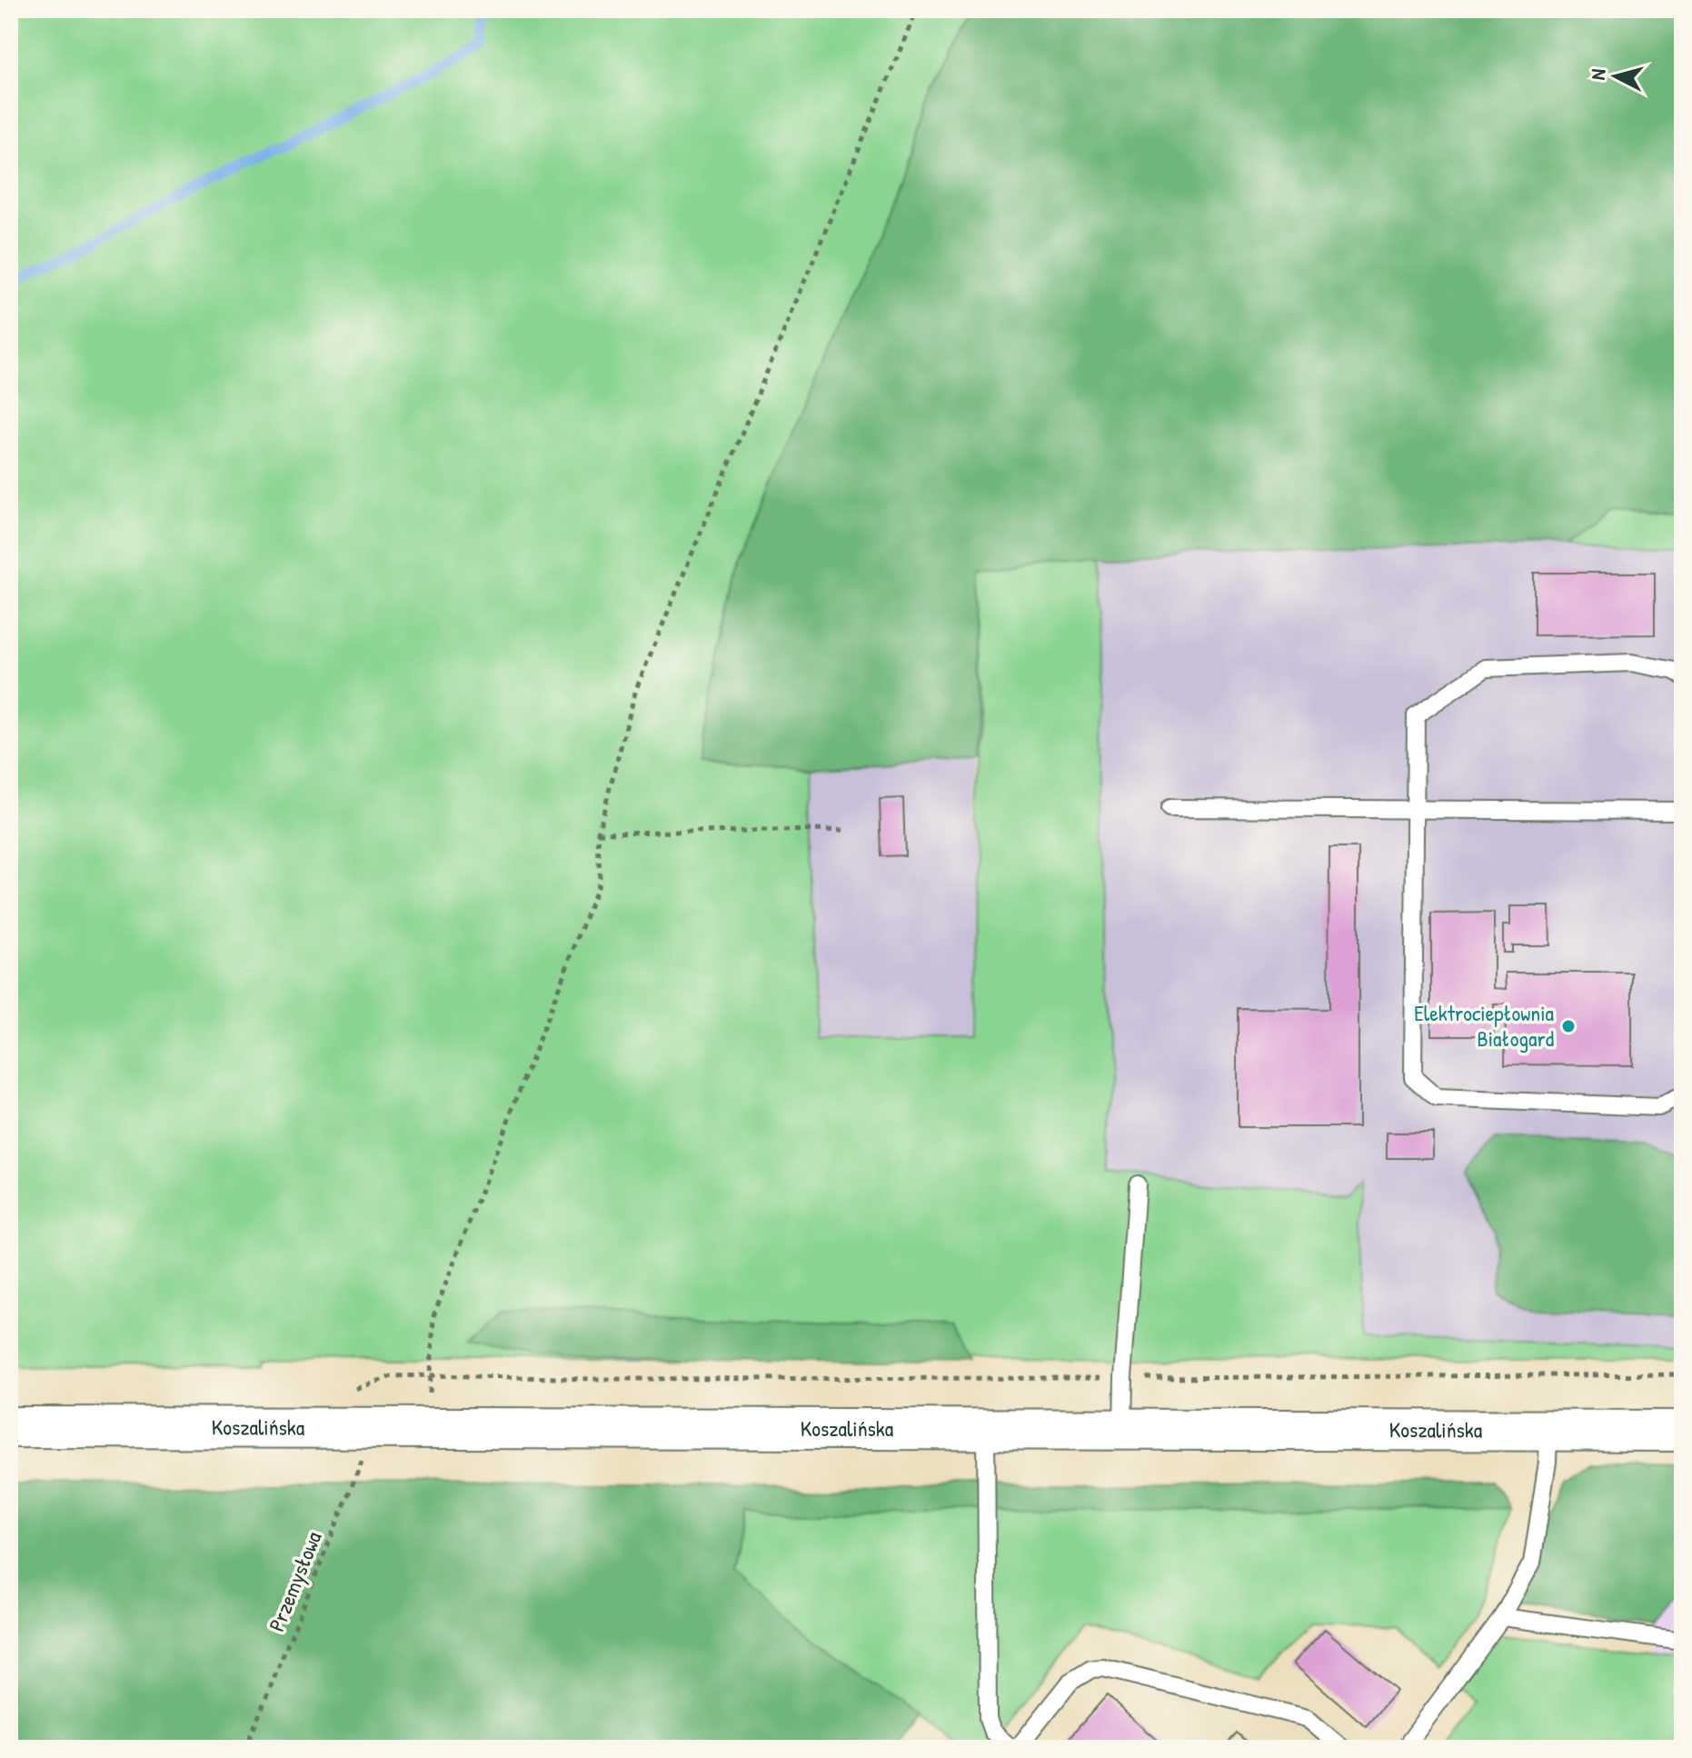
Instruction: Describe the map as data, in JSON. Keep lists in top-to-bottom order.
{
  "streets": {
    "street": ["Koszalińska"],
    "path": ["Przemysłowa"]
  },
  "crossings": [
    ["Koszalińska", "Przemysłowa"]
  ],
  "places": ["Elektrociepłownia Białogard"],
  "north": "left"
}
